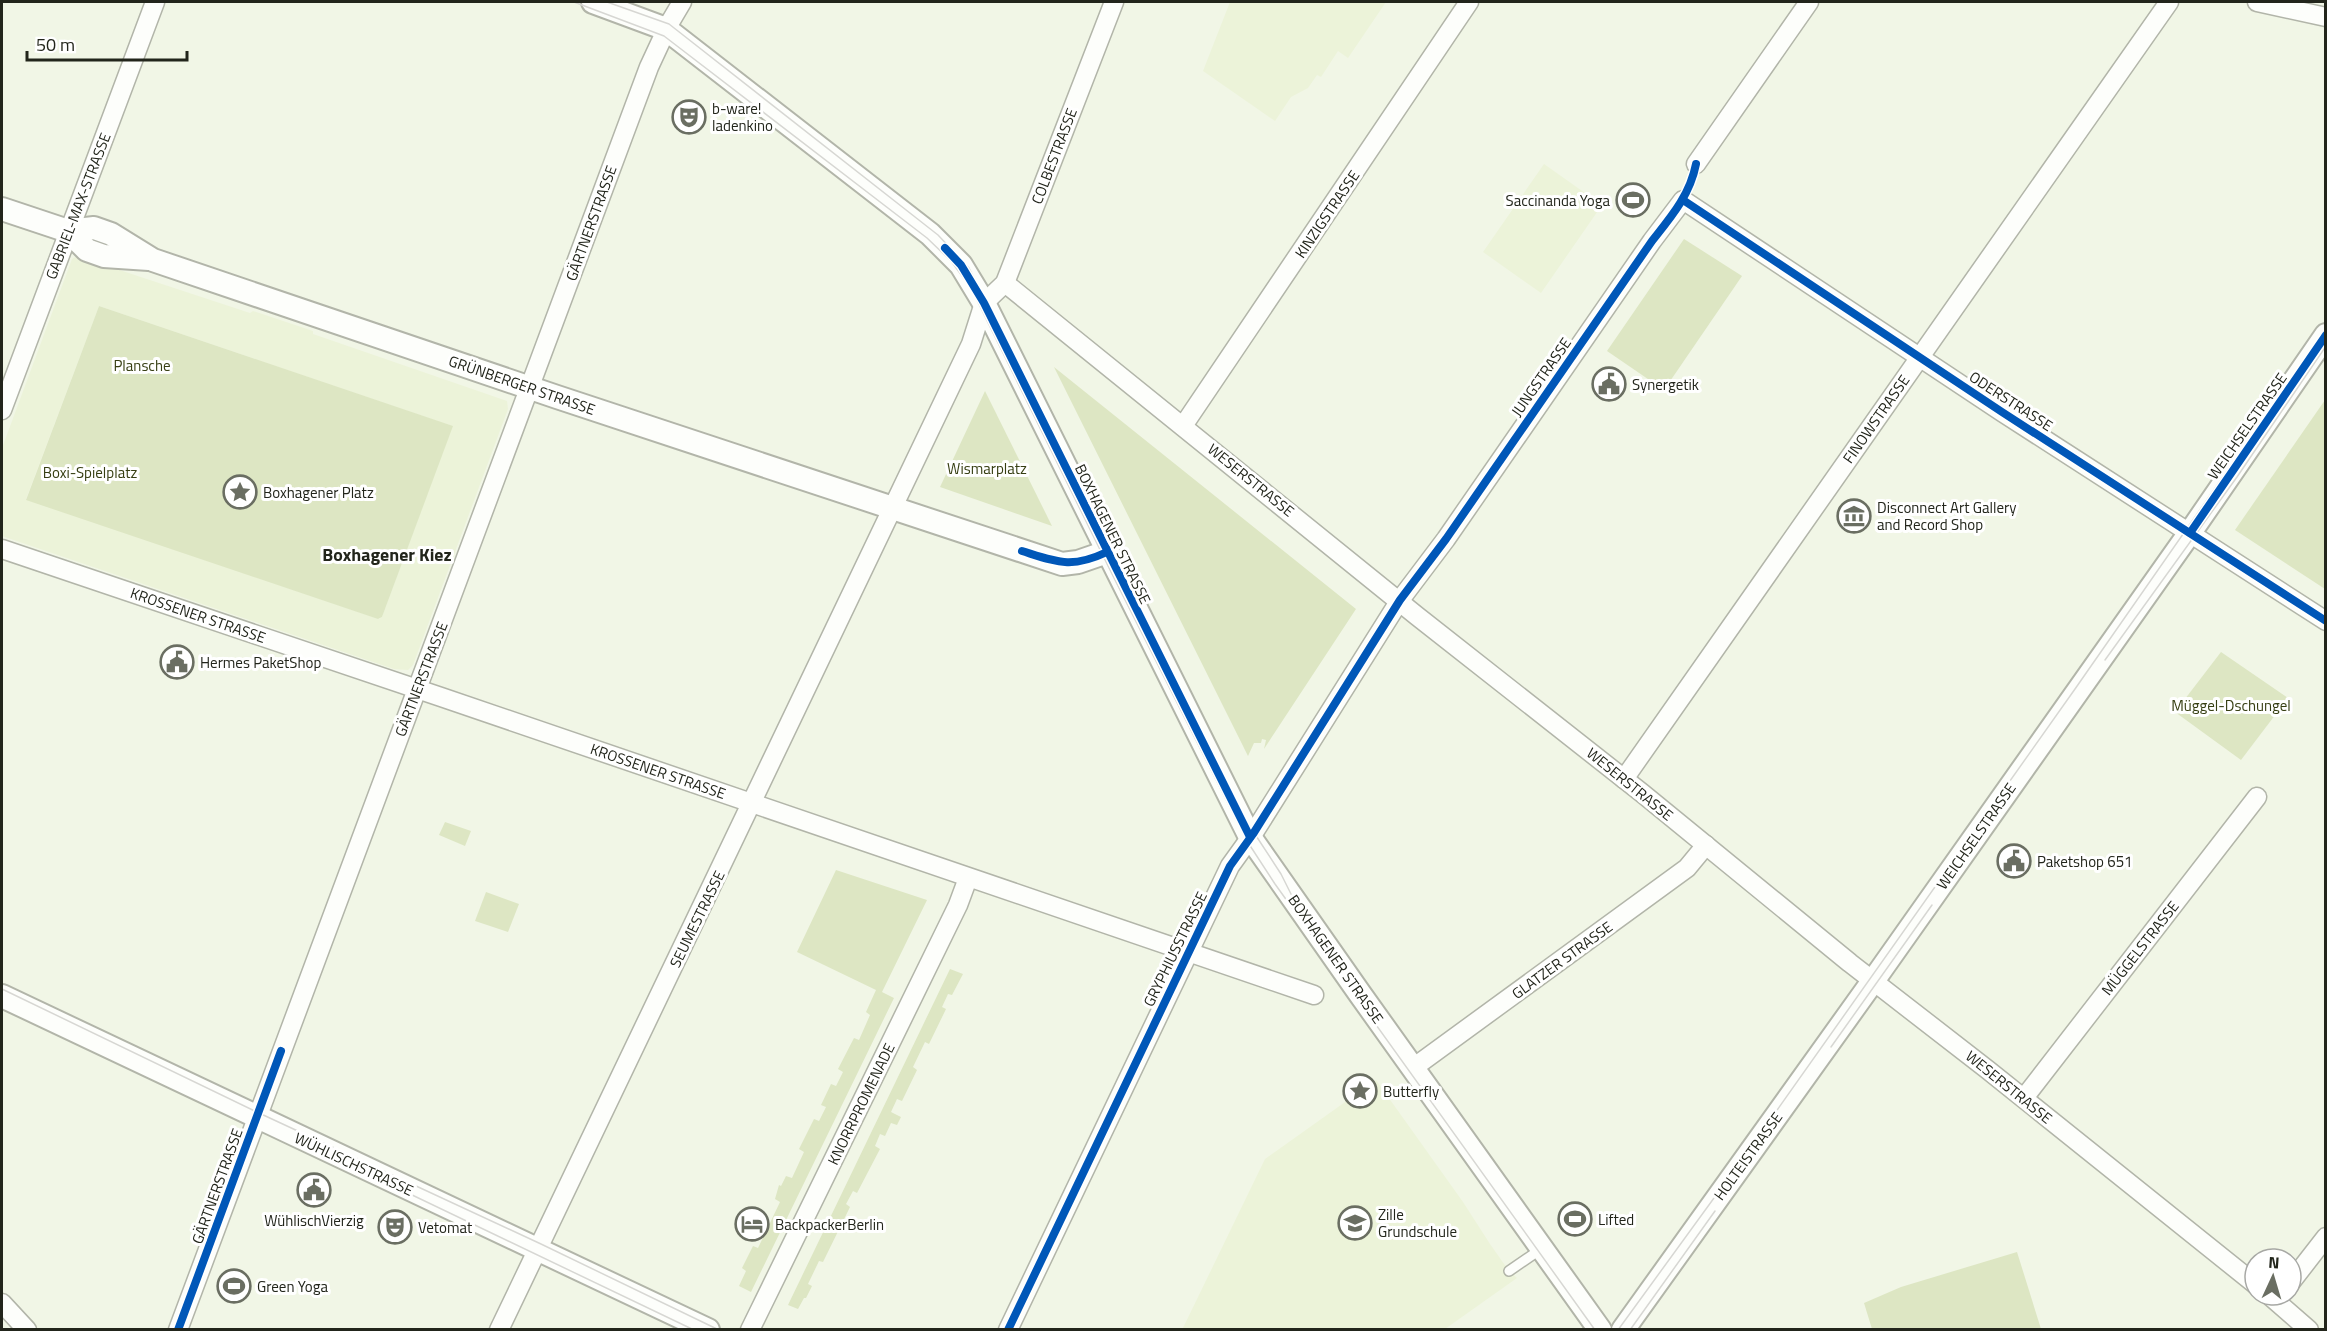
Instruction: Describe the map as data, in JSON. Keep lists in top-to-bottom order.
{
  "streets": {
    "street": [
      "COLBESTRASSE",
      "GABRIEL-MAX-STRASSE",
      "KINZIGSTRASSE",
      "GÄRTNERSTRASSE",
      "JUNGSTRASSE",
      "GRÜNBERGER STRASSE",
      "ODERSTRASSE",
      "FINOWSTRASSE",
      "WEICHSELSTRASSE",
      "WESERSTRASSE",
      "BOXHAGENER STRASSE",
      "KROSSENER STRASSE",
      "SEUMESTRASSE",
      "MÜGGELSTRASSE",
      "GRYPHIUSSTRASSE",
      "GLATZER STRASSE",
      "KNORRPROMENADE",
      "HOLTEISTRASSE",
      "WÜHLISCHSTRASSE"
    ]
  },
  "crossings": [
    ["COLBESTRASSE", "WESERSTRASSE"],
    ["COLBESTRASSE", "BOXHAGENER STRASSE"],
    ["GABRIEL-MAX-STRASSE", "GRÜNBERGER STRASSE"],
    ["KINZIGSTRASSE", "WESERSTRASSE"],
    ["GÄRTNERSTRASSE", "GRÜNBERGER STRASSE"],
    ["GÄRTNERSTRASSE", "BOXHAGENER STRASSE"],
    ["GÄRTNERSTRASSE", "KROSSENER STRASSE"],
    ["GÄRTNERSTRASSE", "WÜHLISCHSTRASSE"],
    ["JUNGSTRASSE", "ODERSTRASSE"],
    ["JUNGSTRASSE", "WESERSTRASSE"],
    ["JUNGSTRASSE", "GRYPHIUSSTRASSE"],
    ["GRÜNBERGER STRASSE", "SEUMESTRASSE"],
    ["ODERSTRASSE", "FINOWSTRASSE"],
    ["ODERSTRASSE", "WEICHSELSTRASSE"],
    ["FINOWSTRASSE", "WESERSTRASSE"],
    ["WEICHSELSTRASSE", "WESERSTRASSE"],
    ["WEICHSELSTRASSE", "HOLTEISTRASSE"],
    ["WESERSTRASSE", "MÜGGELSTRASSE"],
    ["WESERSTRASSE", "GRYPHIUSSTRASSE"],
    ["WESERSTRASSE", "GLATZER STRASSE"],
    ["WESERSTRASSE", "HOLTEISTRASSE"],
    ["BOXHAGENER STRASSE", "GRYPHIUSSTRASSE"],
    ["BOXHAGENER STRASSE", "GLATZER STRASSE"],
    ["KROSSENER STRASSE", "SEUMESTRASSE"],
    ["KROSSENER STRASSE", "GRYPHIUSSTRASSE"],
    ["KROSSENER STRASSE", "KNORRPROMENADE"],
    ["SEUMESTRASSE", "WÜHLISCHSTRASSE"]
  ],
  "districts": ["Boxhagener Kiez"],
  "parks": [
    "Plansche",
    "Wismarplatz",
    "Boxi-Spielplatz",
    "Müggel-Dschungel"
  ],
  "places": {
    "theatre": ["b-ware! ladenkino", "Vetomat"],
    "sports": ["Saccinanda Yoga", "Lifted", "Green Yoga"],
    "public building": [
      "Synergetik",
      "Hermes PaketShop",
      "Paketshop 651",
      "WühlischVierzig"
    ],
    "place": ["Boxhagener Platz", "Butterfly"],
    "museum": ["Disconnect Art Gallery and Record Shop"],
    "school or university": ["Zille Grundschule"],
    "hotel": ["BackpackerBerlin"]
  },
  "scale_bar": "50 m",
  "north": "top"
}
